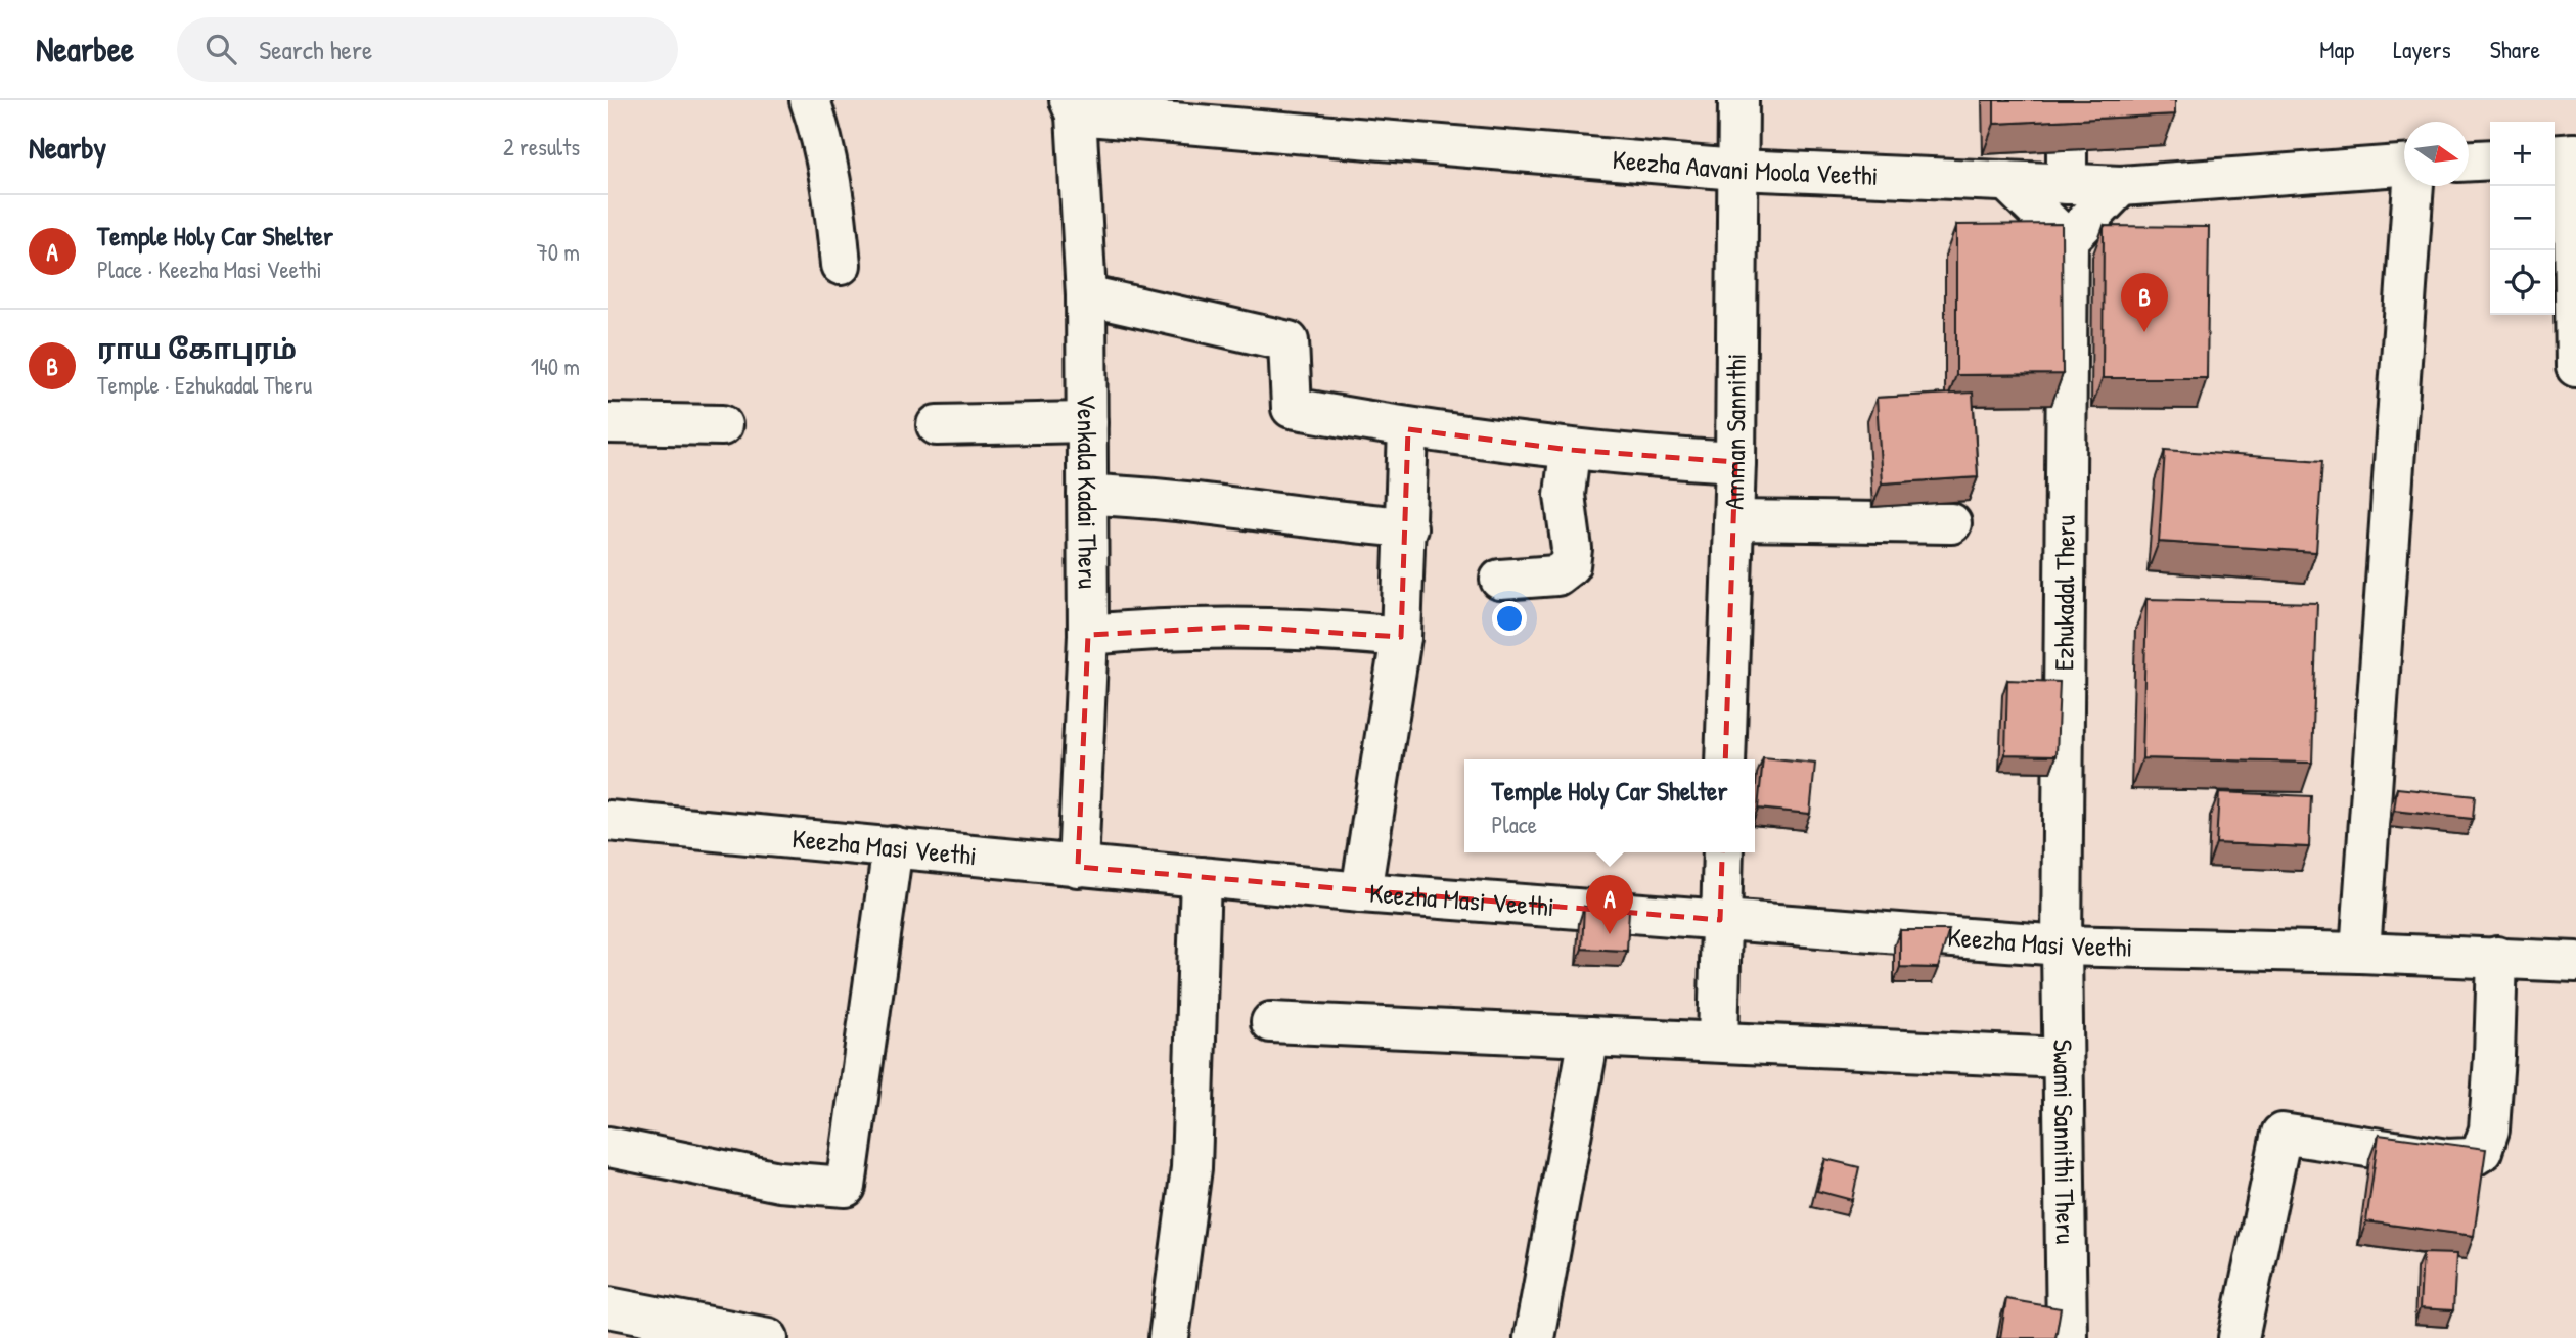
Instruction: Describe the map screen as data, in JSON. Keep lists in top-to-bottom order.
{
  "streets": {
    "street": [
      "Keezha Aavani Moola Veethi",
      "Amman Sannithi",
      "Venkala Kadai Theru",
      "Ezhukadal Theru",
      "Keezha Masi Veethi",
      "Swami Sannithi Theru"
    ]
  },
  "crossings": [
    ["Keezha Aavani Moola Veethi", "Amman Sannithi"],
    ["Keezha Aavani Moola Veethi", "Venkala Kadai Theru"],
    ["Venkala Kadai Theru", "Keezha Masi Veethi"],
    ["Ezhukadal Theru", "Keezha Masi Veethi"],
    ["Ezhukadal Theru", "Swami Sannithi Theru"],
    ["Keezha Masi Veethi", "Swami Sannithi Theru"]
  ],
  "north": "right",
  "page": {
    "header": "Nearbee",
    "search": "Search here",
    "nav": ["Map", "Layers", "Share"],
    "heading": ["Nearby", "2 results"],
    "map_buttons": ["+", "−"],
    "list": [
      {
        "mark": "A",
        "name": "Temple Holy Car Shelter",
        "note": "Place · Keezha Masi Veethi",
        "value": "70 m"
      },
      {
        "mark": "B",
        "name": "ராய கோபுரம்",
        "note": "Temple · Ezhukadal Theru",
        "value": "140 m"
      }
    ],
    "pins": ["B", "A"],
    "popup": ["Temple Holy Car Shelter", "Place"]
  }
}
